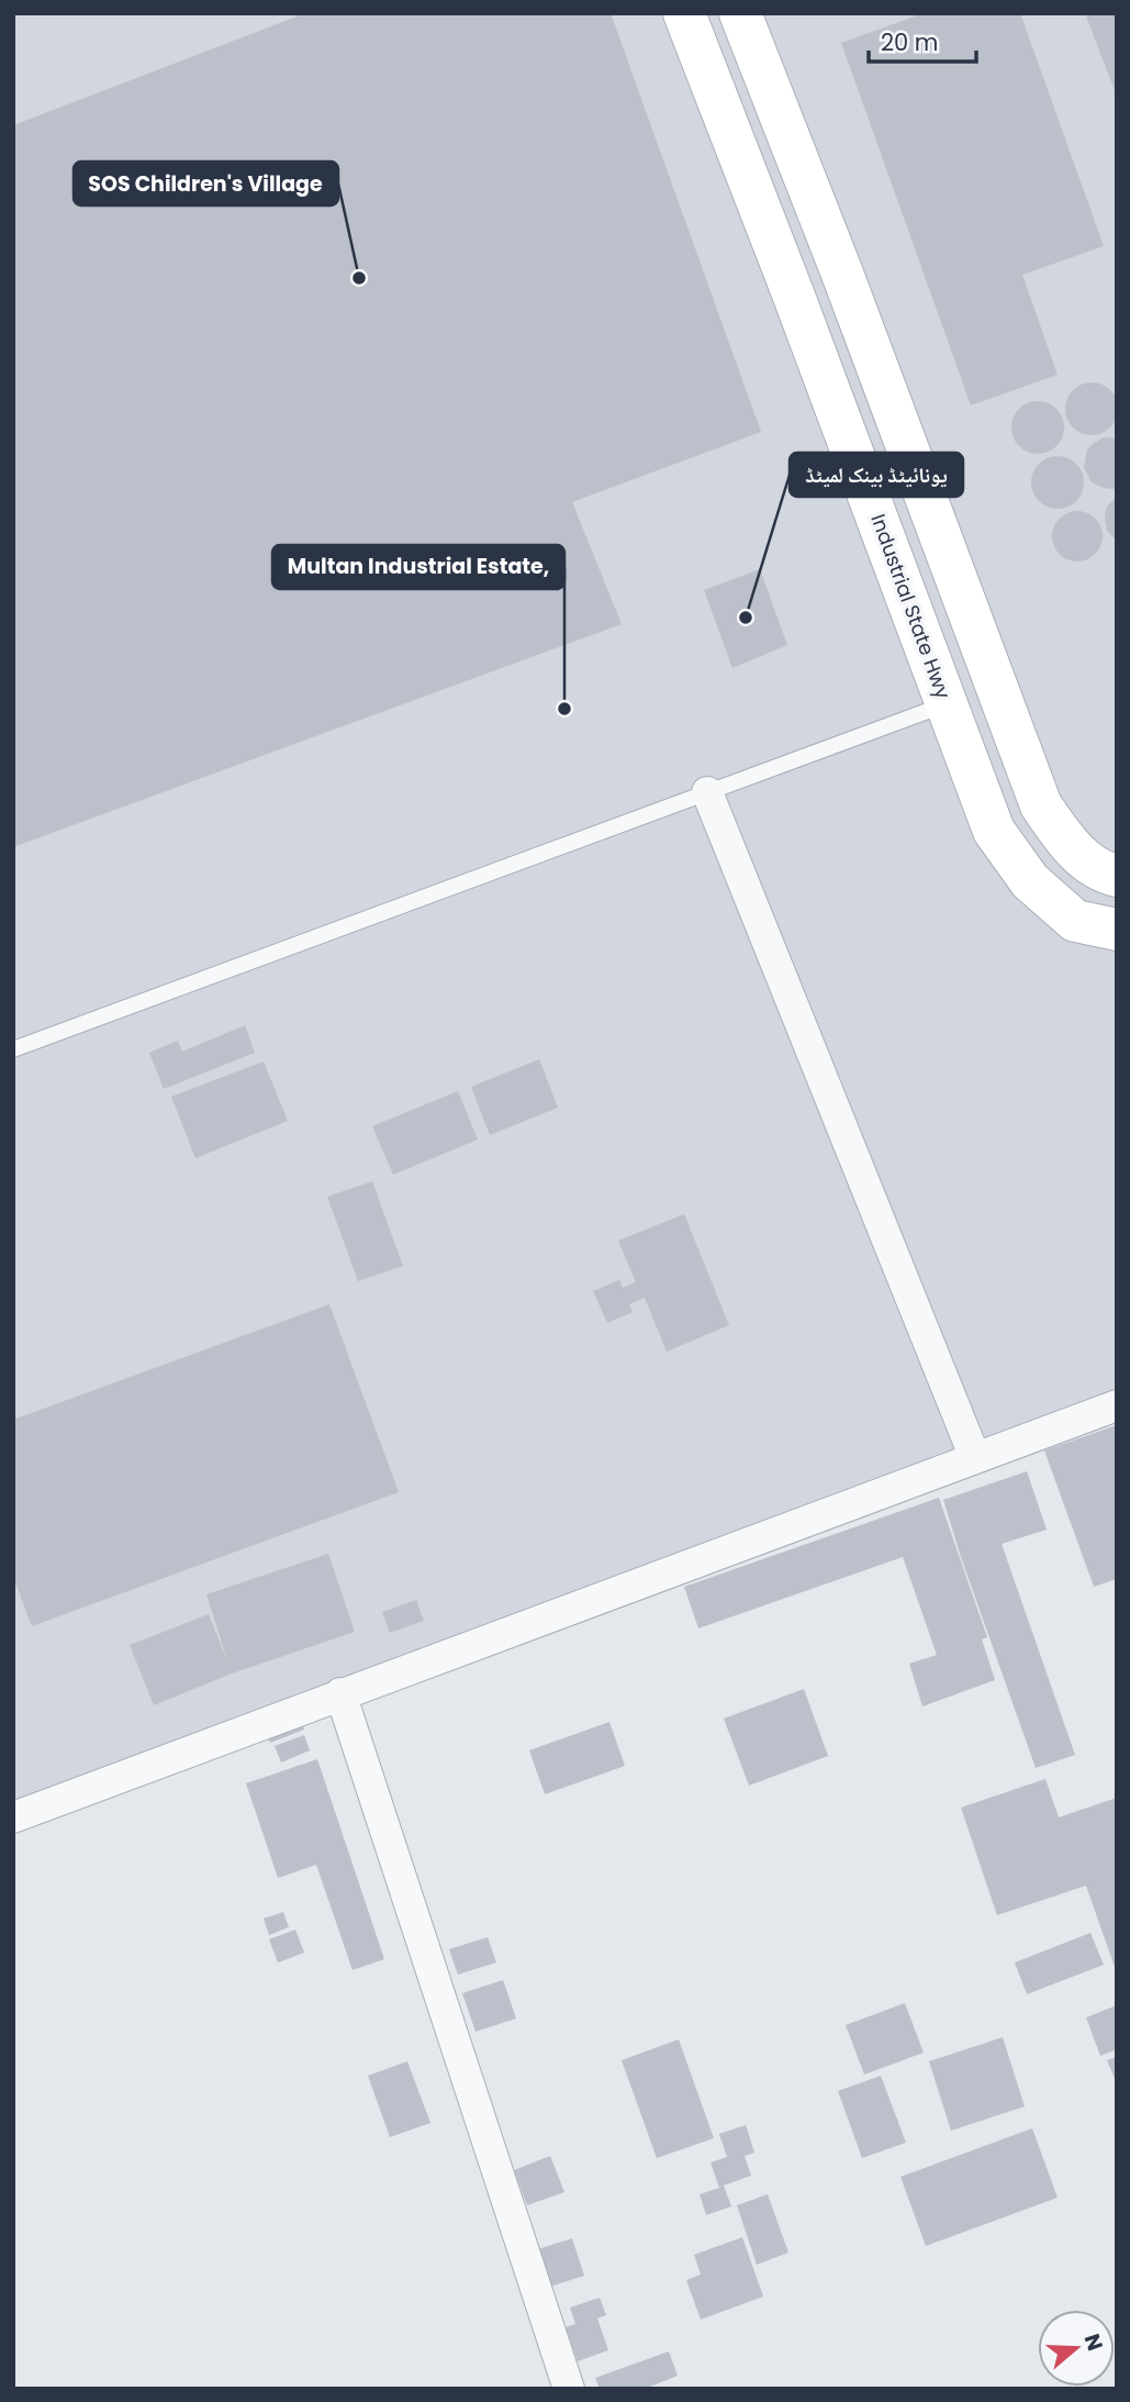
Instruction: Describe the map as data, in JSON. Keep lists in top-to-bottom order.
{
  "streets": {
    "main road": ["Industrial State Hwy"]
  },
  "places": ["SOS Children's Village", "یونائیٹڈ بینک لمیٹڈ", "Multan Industrial Estate,"],
  "scale_bar": "20 m",
  "north": "right"
}
